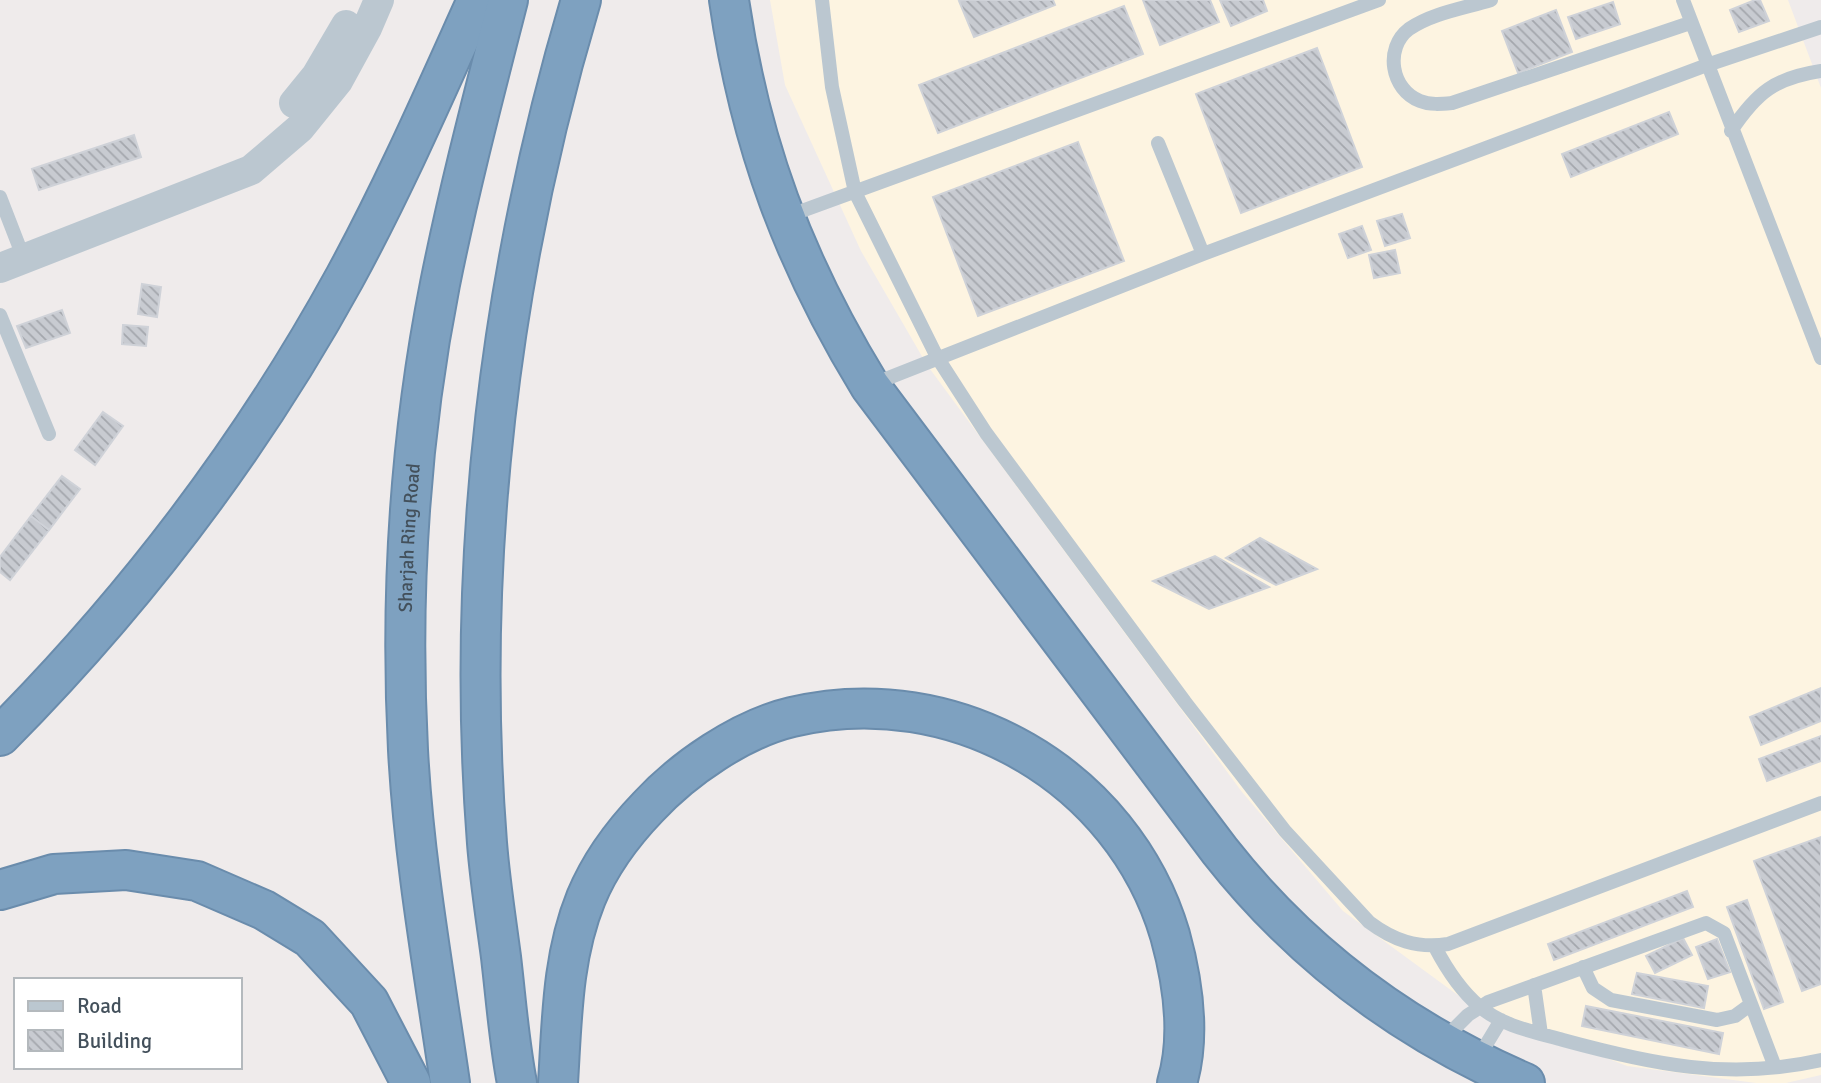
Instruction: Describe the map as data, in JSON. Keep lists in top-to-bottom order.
{
  "streets": {
    "highway": ["Sharjah Ring Road"]
  },
  "legend": ["Road", "Building"]
}
